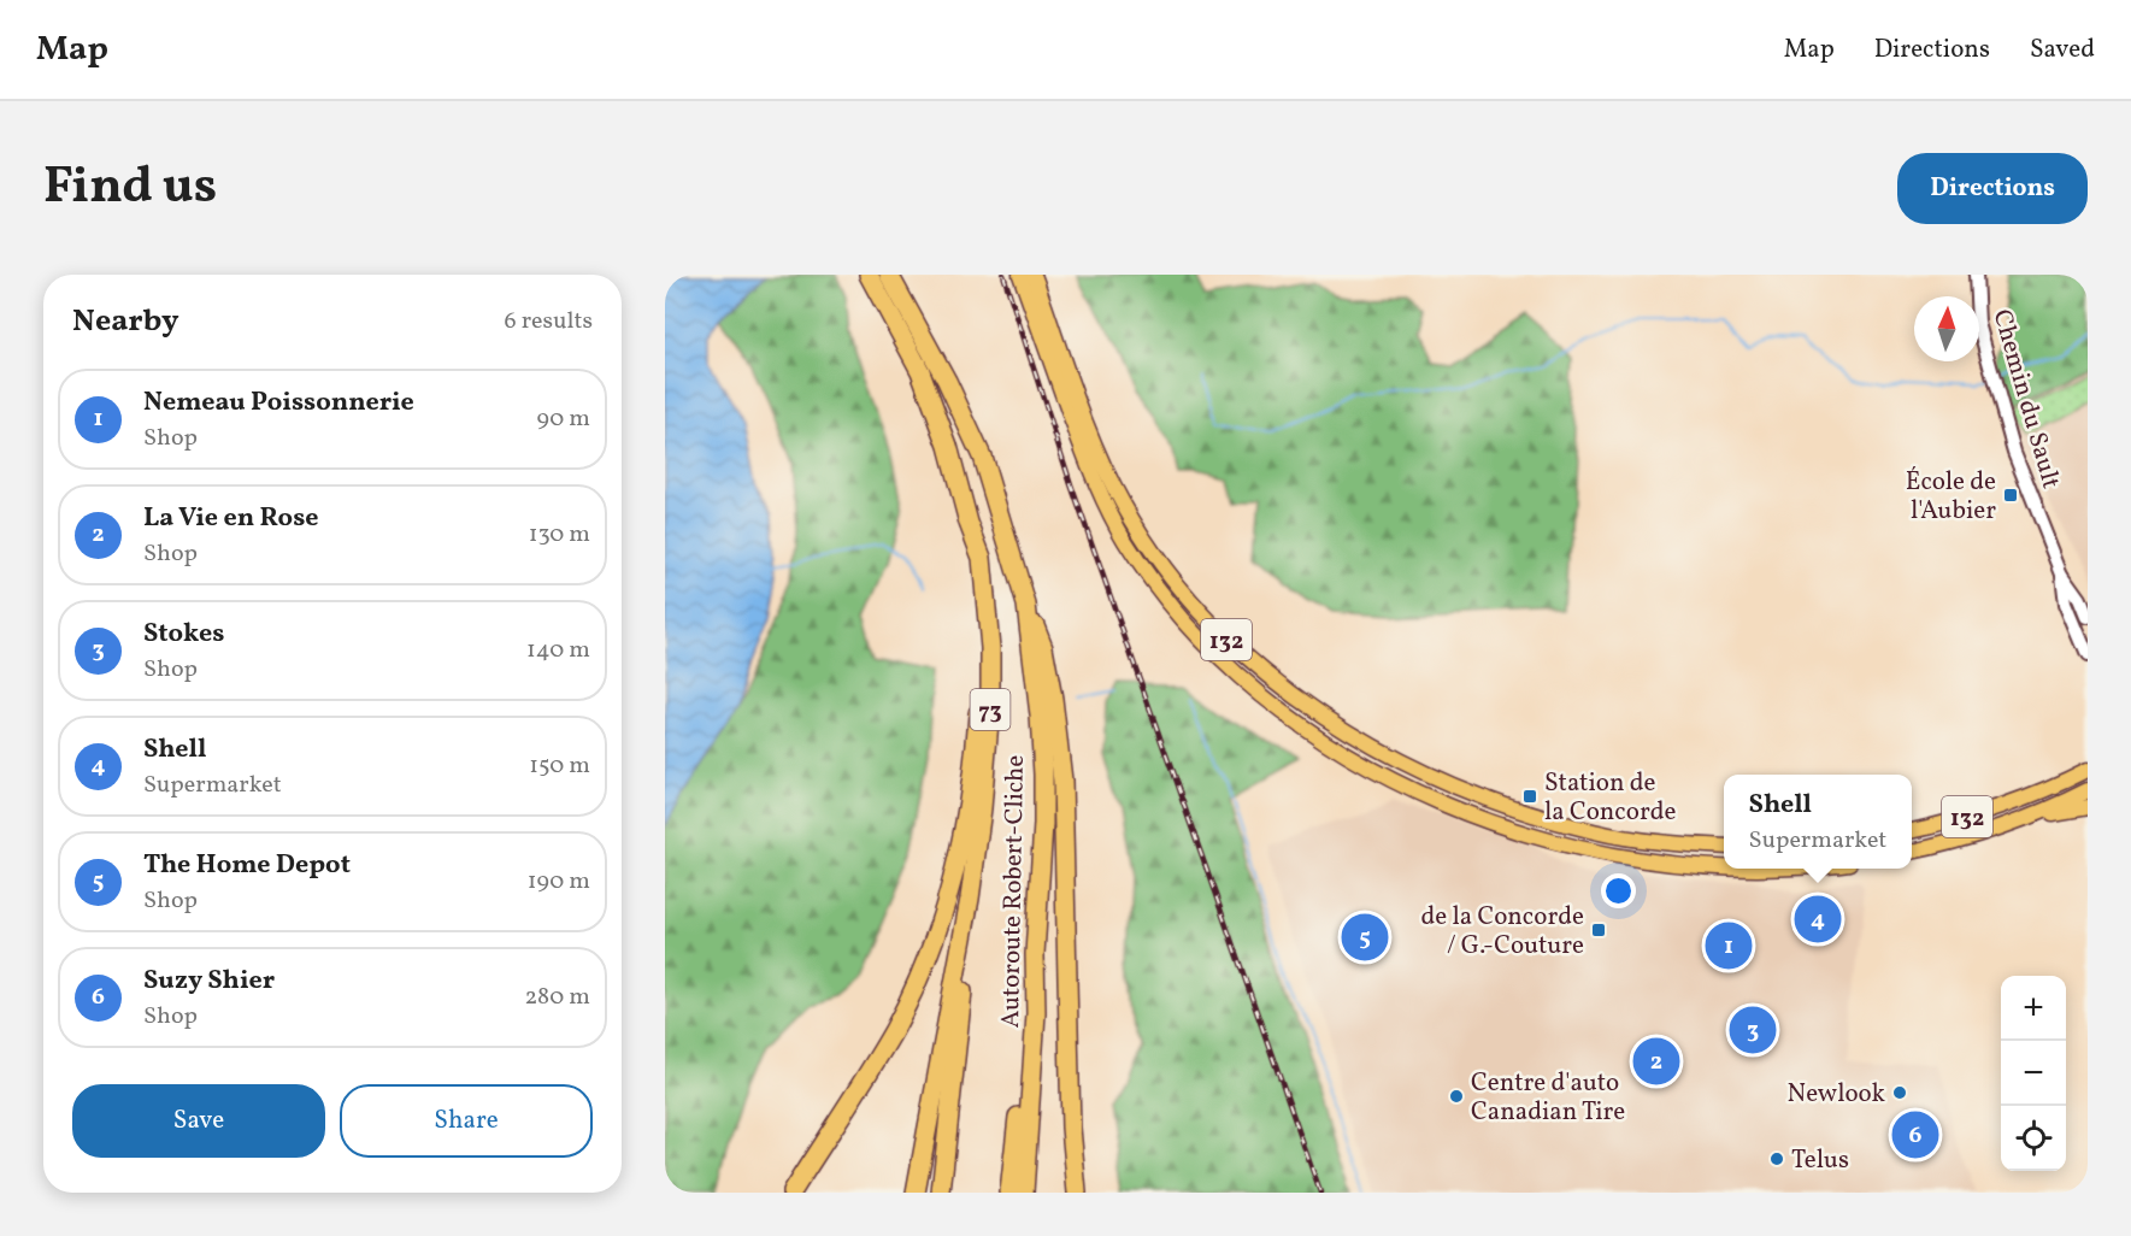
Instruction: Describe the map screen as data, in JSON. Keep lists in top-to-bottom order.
{
  "streets": {
    "highway": ["73", "Autoroute Robert-Cliche"],
    "main road": ["132"],
    "street": ["Chemin du Sault"]
  },
  "places": {
    "transit": ["École de l'Aubier", "Station de la Concorde", "de la Concorde / G.-Couture"],
    "other": ["Newlook", "Centre d'auto Canadian Tire", "Telus"]
  },
  "north": "top",
  "page": {
    "header": "Map",
    "nav": ["Map", "Directions", "Saved"],
    "title": "Find us",
    "buttons": [
      "Directions",
      ["Save", "Share"]
    ],
    "heading": ["Nearby", "6 results"],
    "list": [
      {
        "mark": "1",
        "name": "Nemeau Poissonnerie",
        "note": "Shop",
        "value": "90 m"
      },
      {
        "mark": "2",
        "name": "La Vie en Rose",
        "note": "Shop",
        "value": "130 m"
      },
      {
        "mark": "3",
        "name": "Stokes",
        "note": "Shop",
        "value": "140 m"
      },
      {
        "mark": "4",
        "name": "Shell",
        "note": "Supermarket",
        "value": "150 m"
      },
      {
        "mark": "5",
        "name": "The Home Depot",
        "note": "Shop",
        "value": "190 m"
      },
      {
        "mark": "6",
        "name": "Suzy Shier",
        "note": "Shop",
        "value": "280 m"
      }
    ],
    "popup": ["Shell", "Supermarket"],
    "pins": [
      "4",
      "5",
      "1",
      "3",
      "2",
      "6"
    ],
    "map_buttons": ["+", "−"]
  }
}
